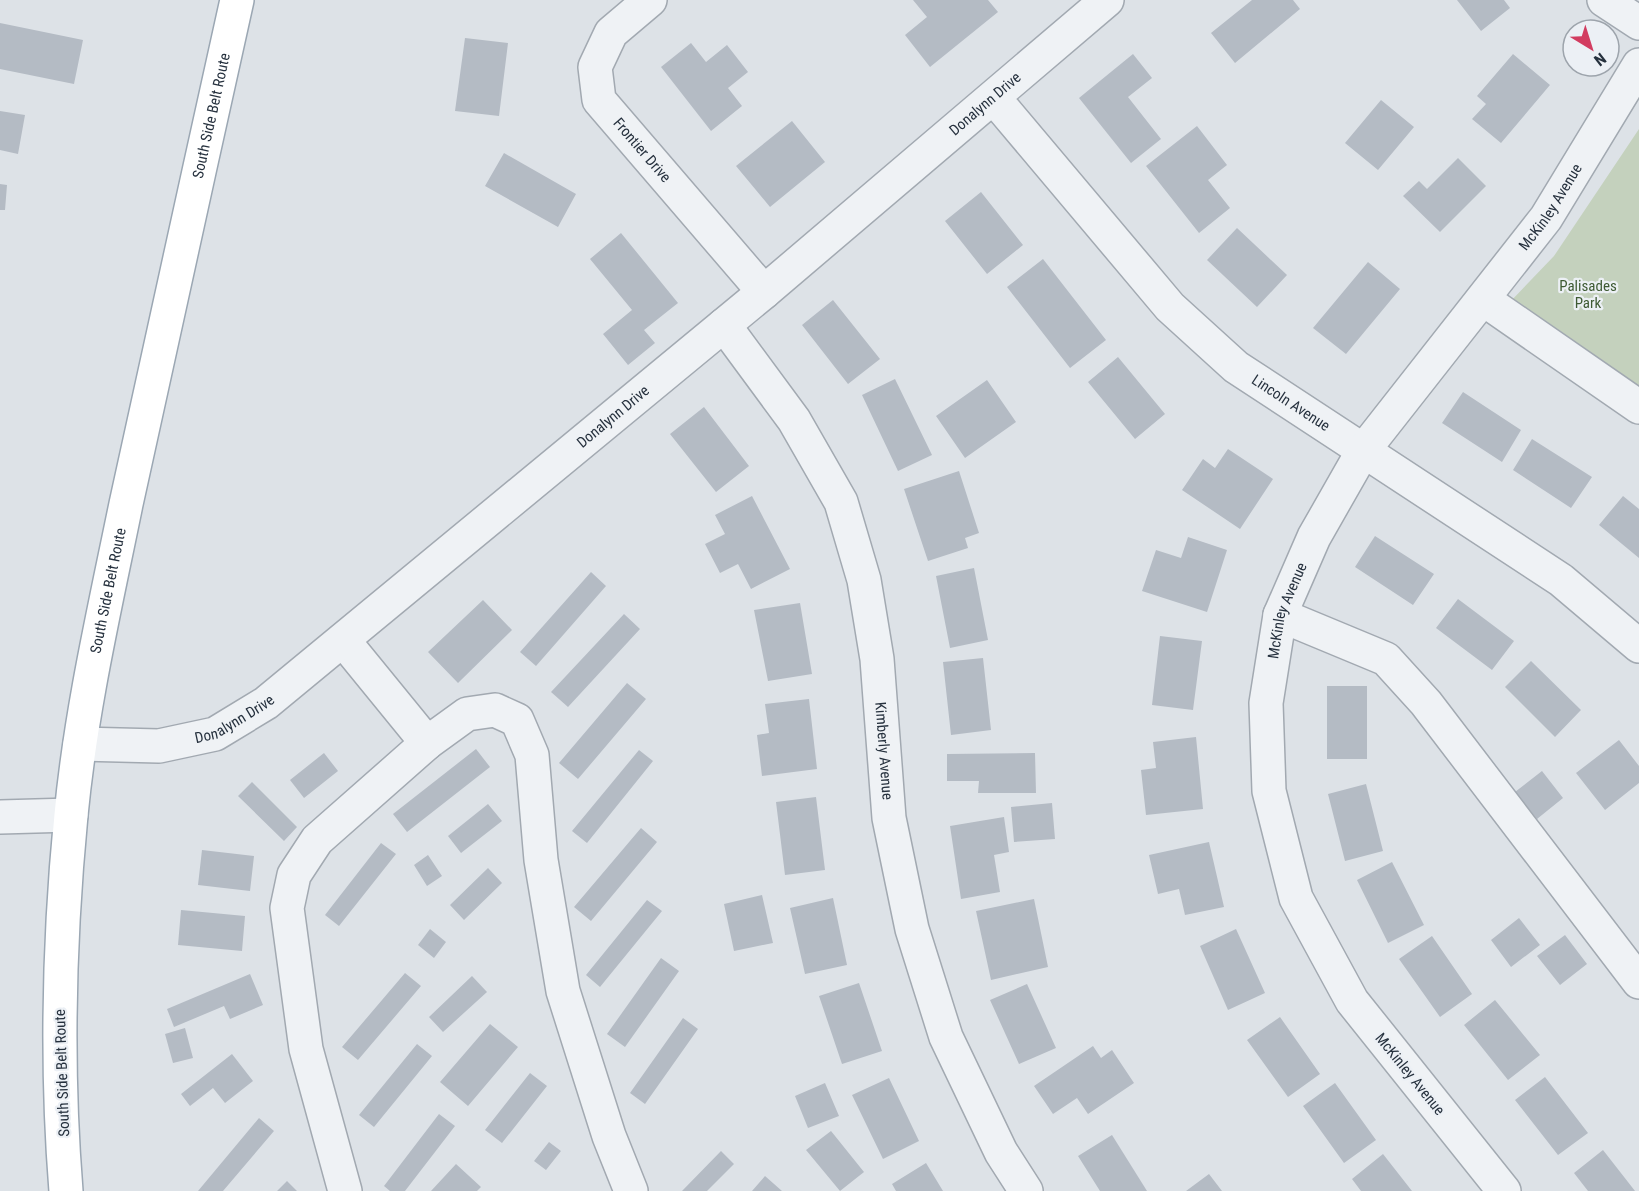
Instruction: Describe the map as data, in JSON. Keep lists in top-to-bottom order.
{
  "streets": {
    "main road": ["South Side Belt Route"],
    "street": [
      "Donalynn Drive",
      "Frontier Drive",
      "McKinley Avenue",
      "Lincoln Avenue",
      "Kimberly Avenue"
    ]
  },
  "crossings": [
    ["Donalynn Drive", "South Side Belt Route"],
    ["Donalynn Drive", "Frontier Drive"],
    ["Donalynn Drive", "Lincoln Avenue"],
    ["Donalynn Drive", "Kimberly Avenue"],
    ["McKinley Avenue", "Lincoln Avenue"]
  ],
  "parks": ["Palisades Park"],
  "north": "bottom right"
}
